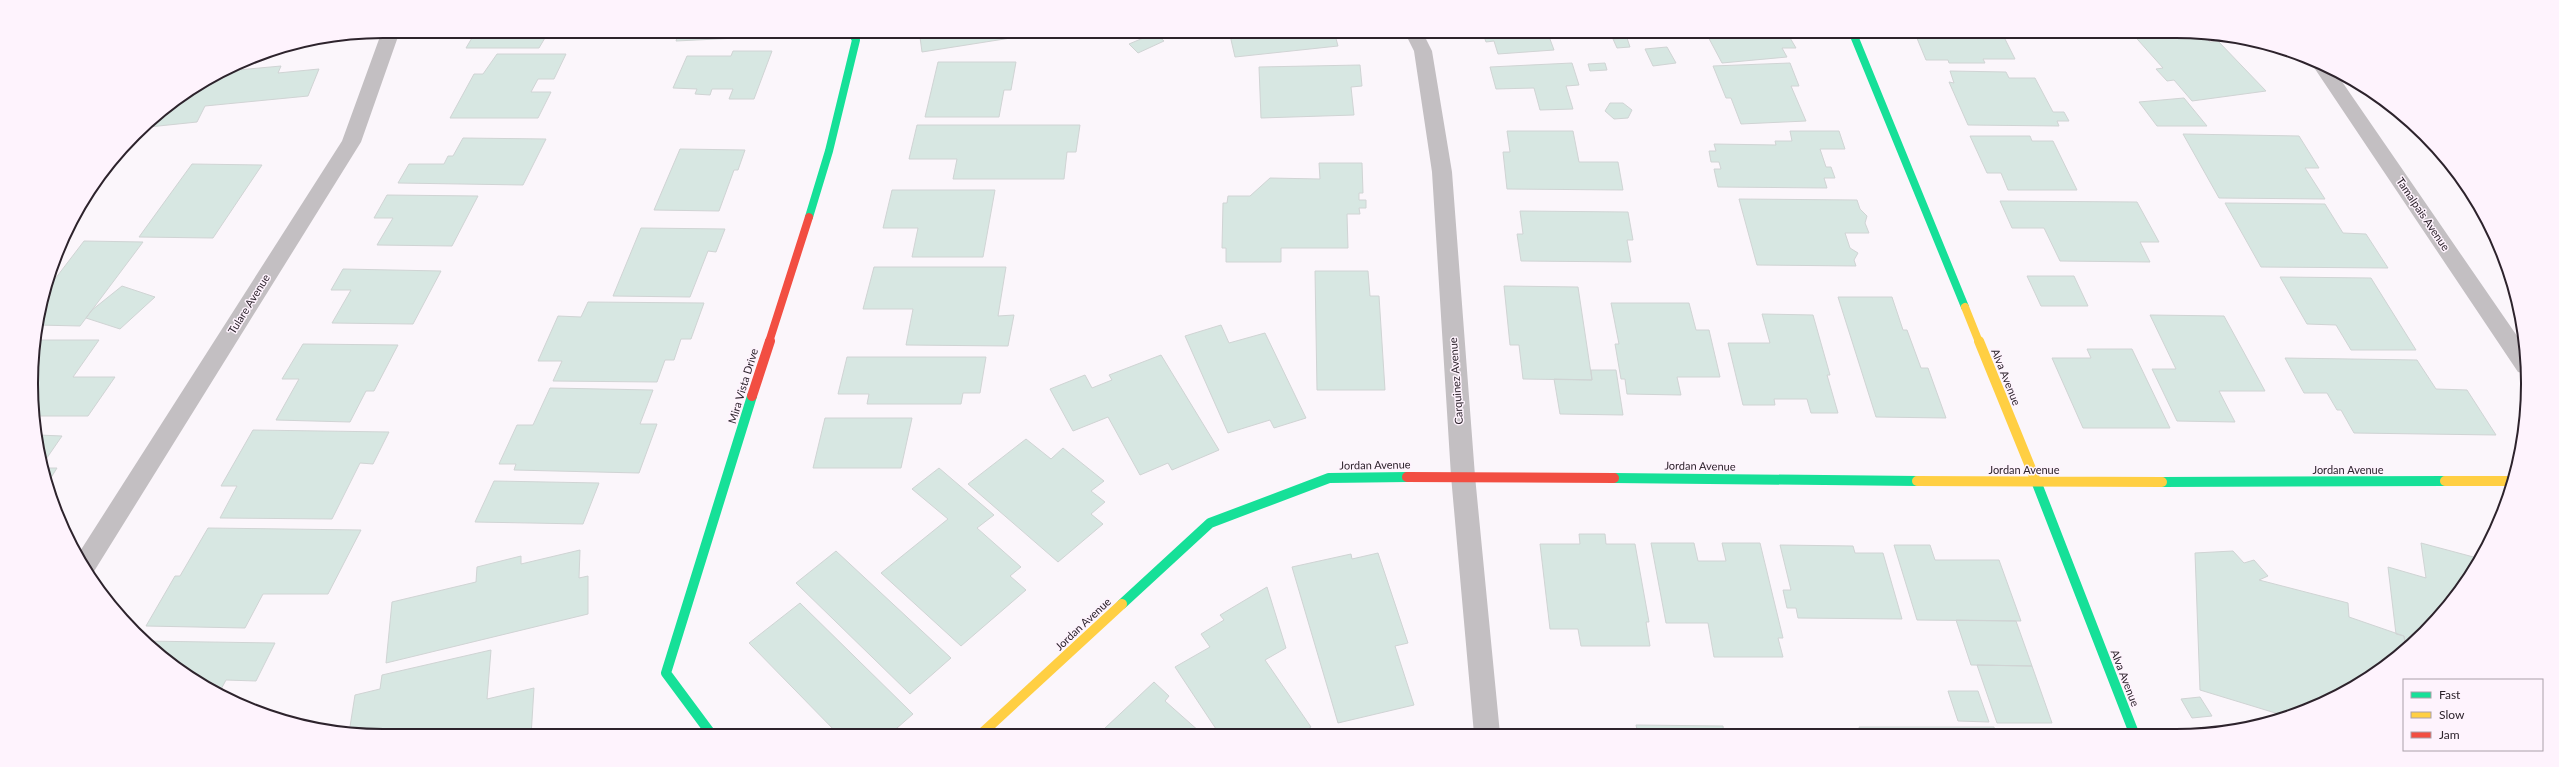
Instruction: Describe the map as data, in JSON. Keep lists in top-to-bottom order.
{
  "streets": {
    "street": [
      "Tamalpais Avenue",
      "Tulare Avenue",
      "Alva Avenue",
      "Carquinez Avenue",
      "Mira Vista Drive",
      "Jordan Avenue"
    ]
  },
  "crossings": [
    ["Alva Avenue", "Jordan Avenue"],
    ["Carquinez Avenue", "Jordan Avenue"]
  ],
  "legend": ["Fast", "Slow", "Jam"]
}
